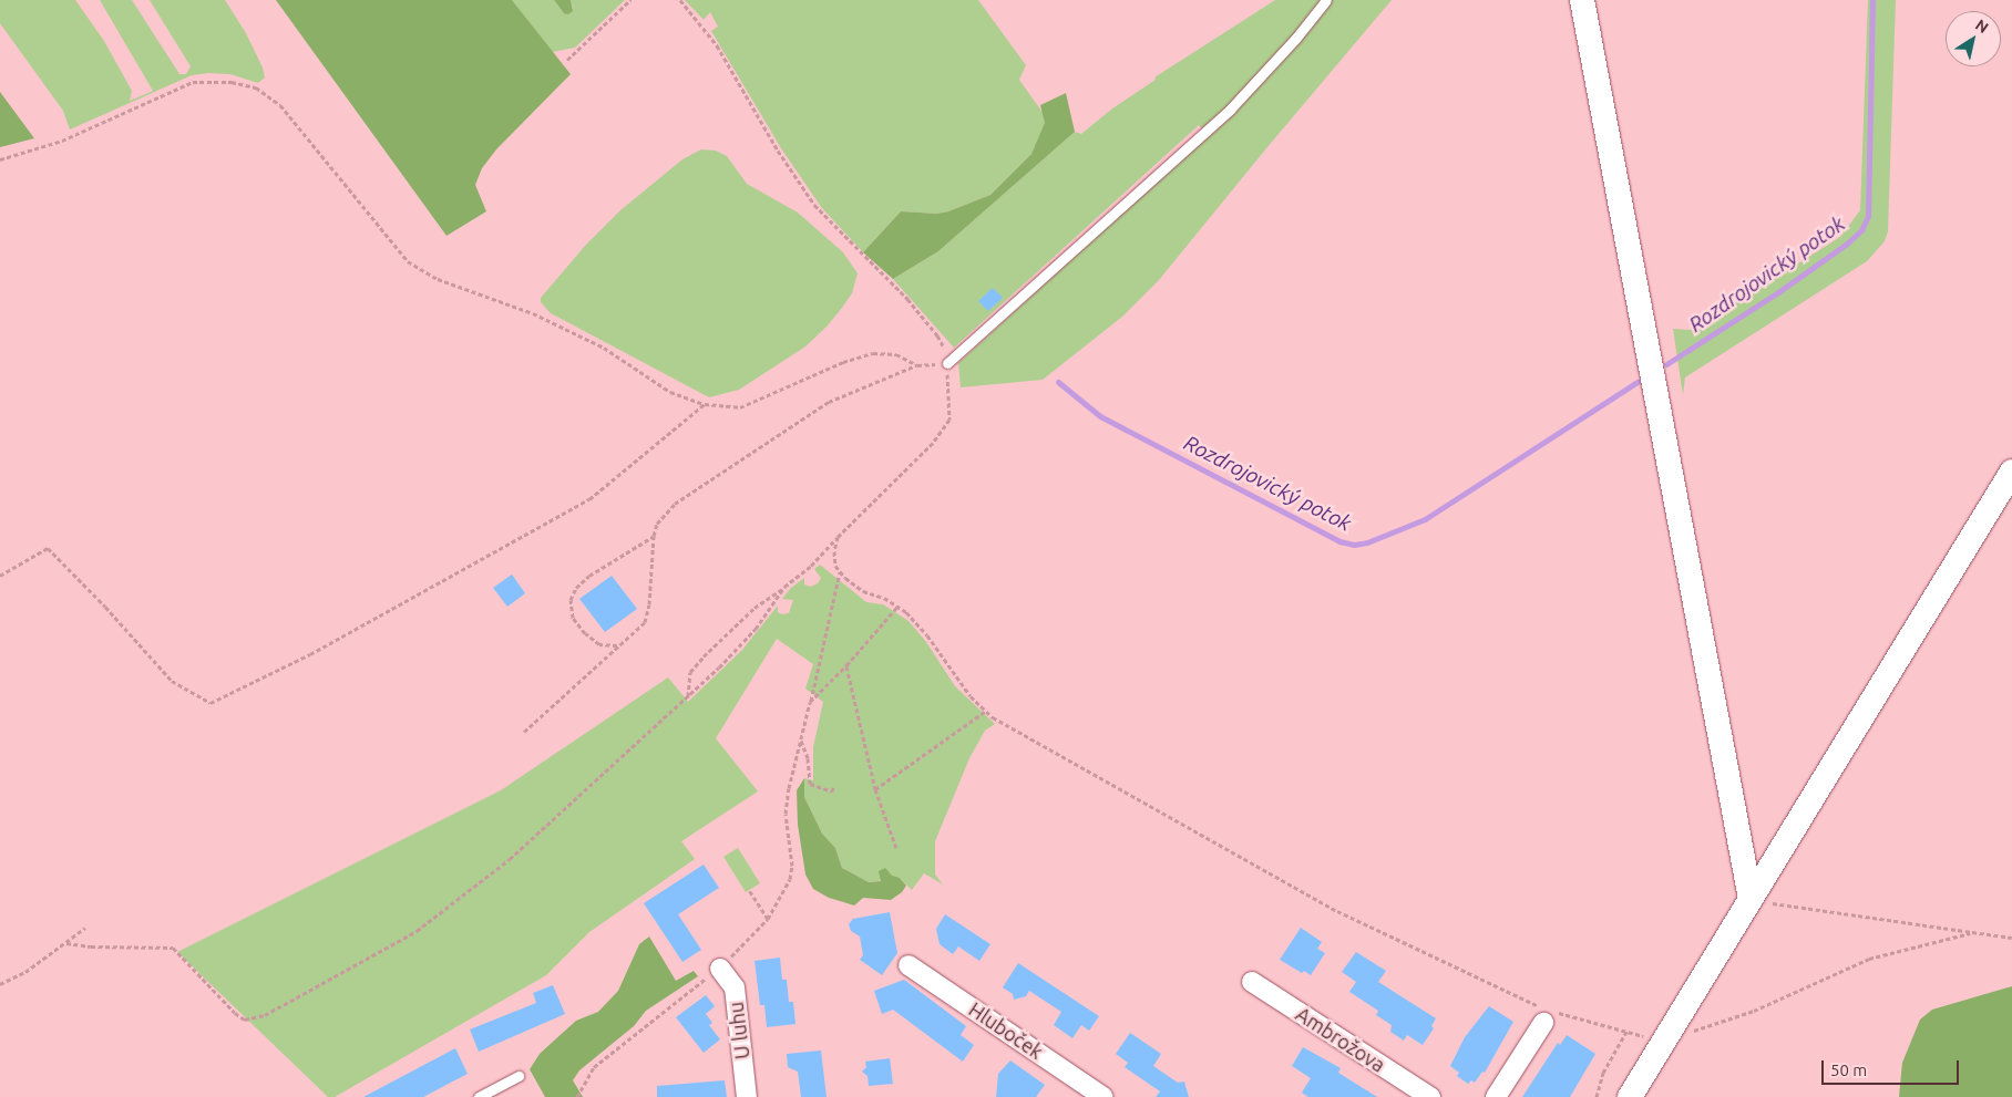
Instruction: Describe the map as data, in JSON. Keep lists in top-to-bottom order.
{
  "streets": {
    "street": ["U luhu", "Hluboček", "Ambrožova"]
  },
  "water": ["Rozdrojovický potok"],
  "scale_bar": "50 m",
  "north": "top right"
}
